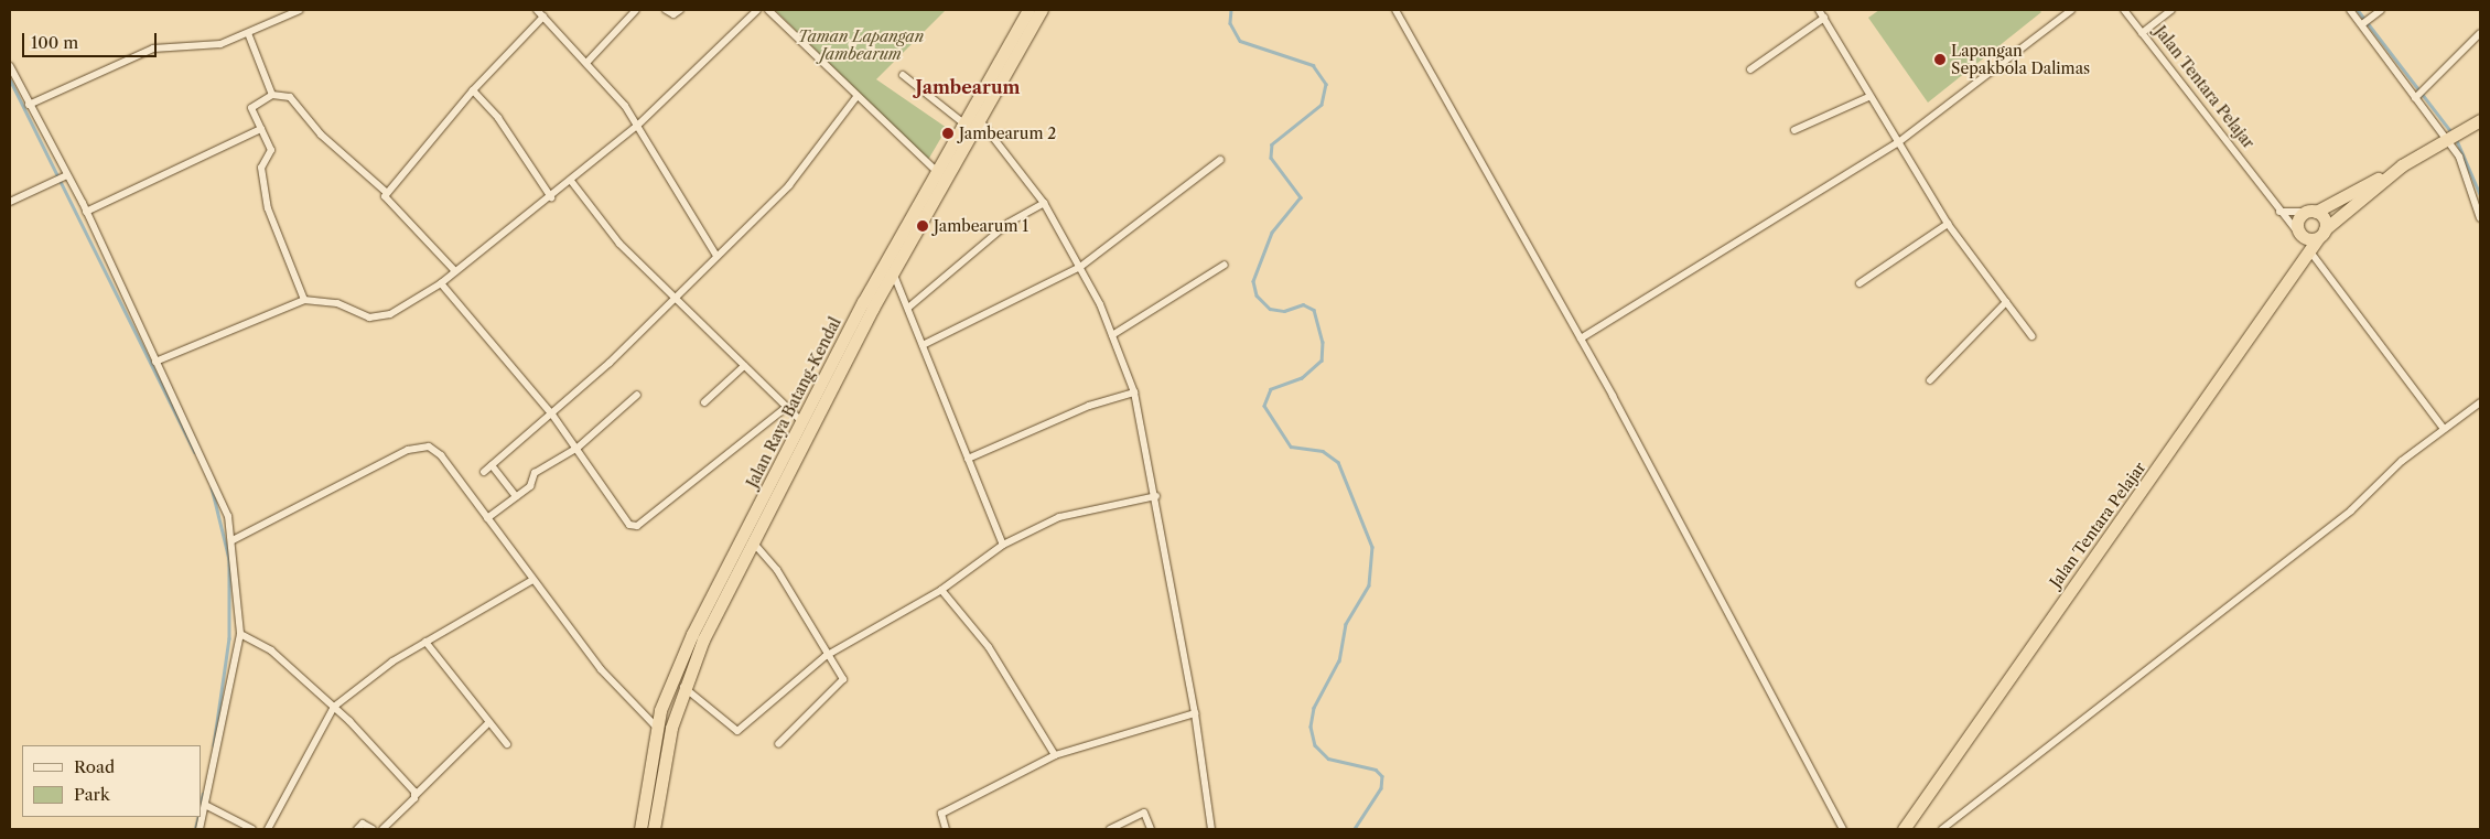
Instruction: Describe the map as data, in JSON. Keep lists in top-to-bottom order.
{
  "streets": {
    "highway": ["Jalan Tentara Pelajar", "Jalan Raya Batang-Kendal"]
  },
  "districts": ["Jambearum"],
  "parks": ["Taman Lapangan Jambearum"],
  "places": ["Lapangan Sepakbola Dalimas", "Jambearum 2", "Jambearum 1"],
  "legend": ["Road", "Park"],
  "scale_bar": "100 m"
}
